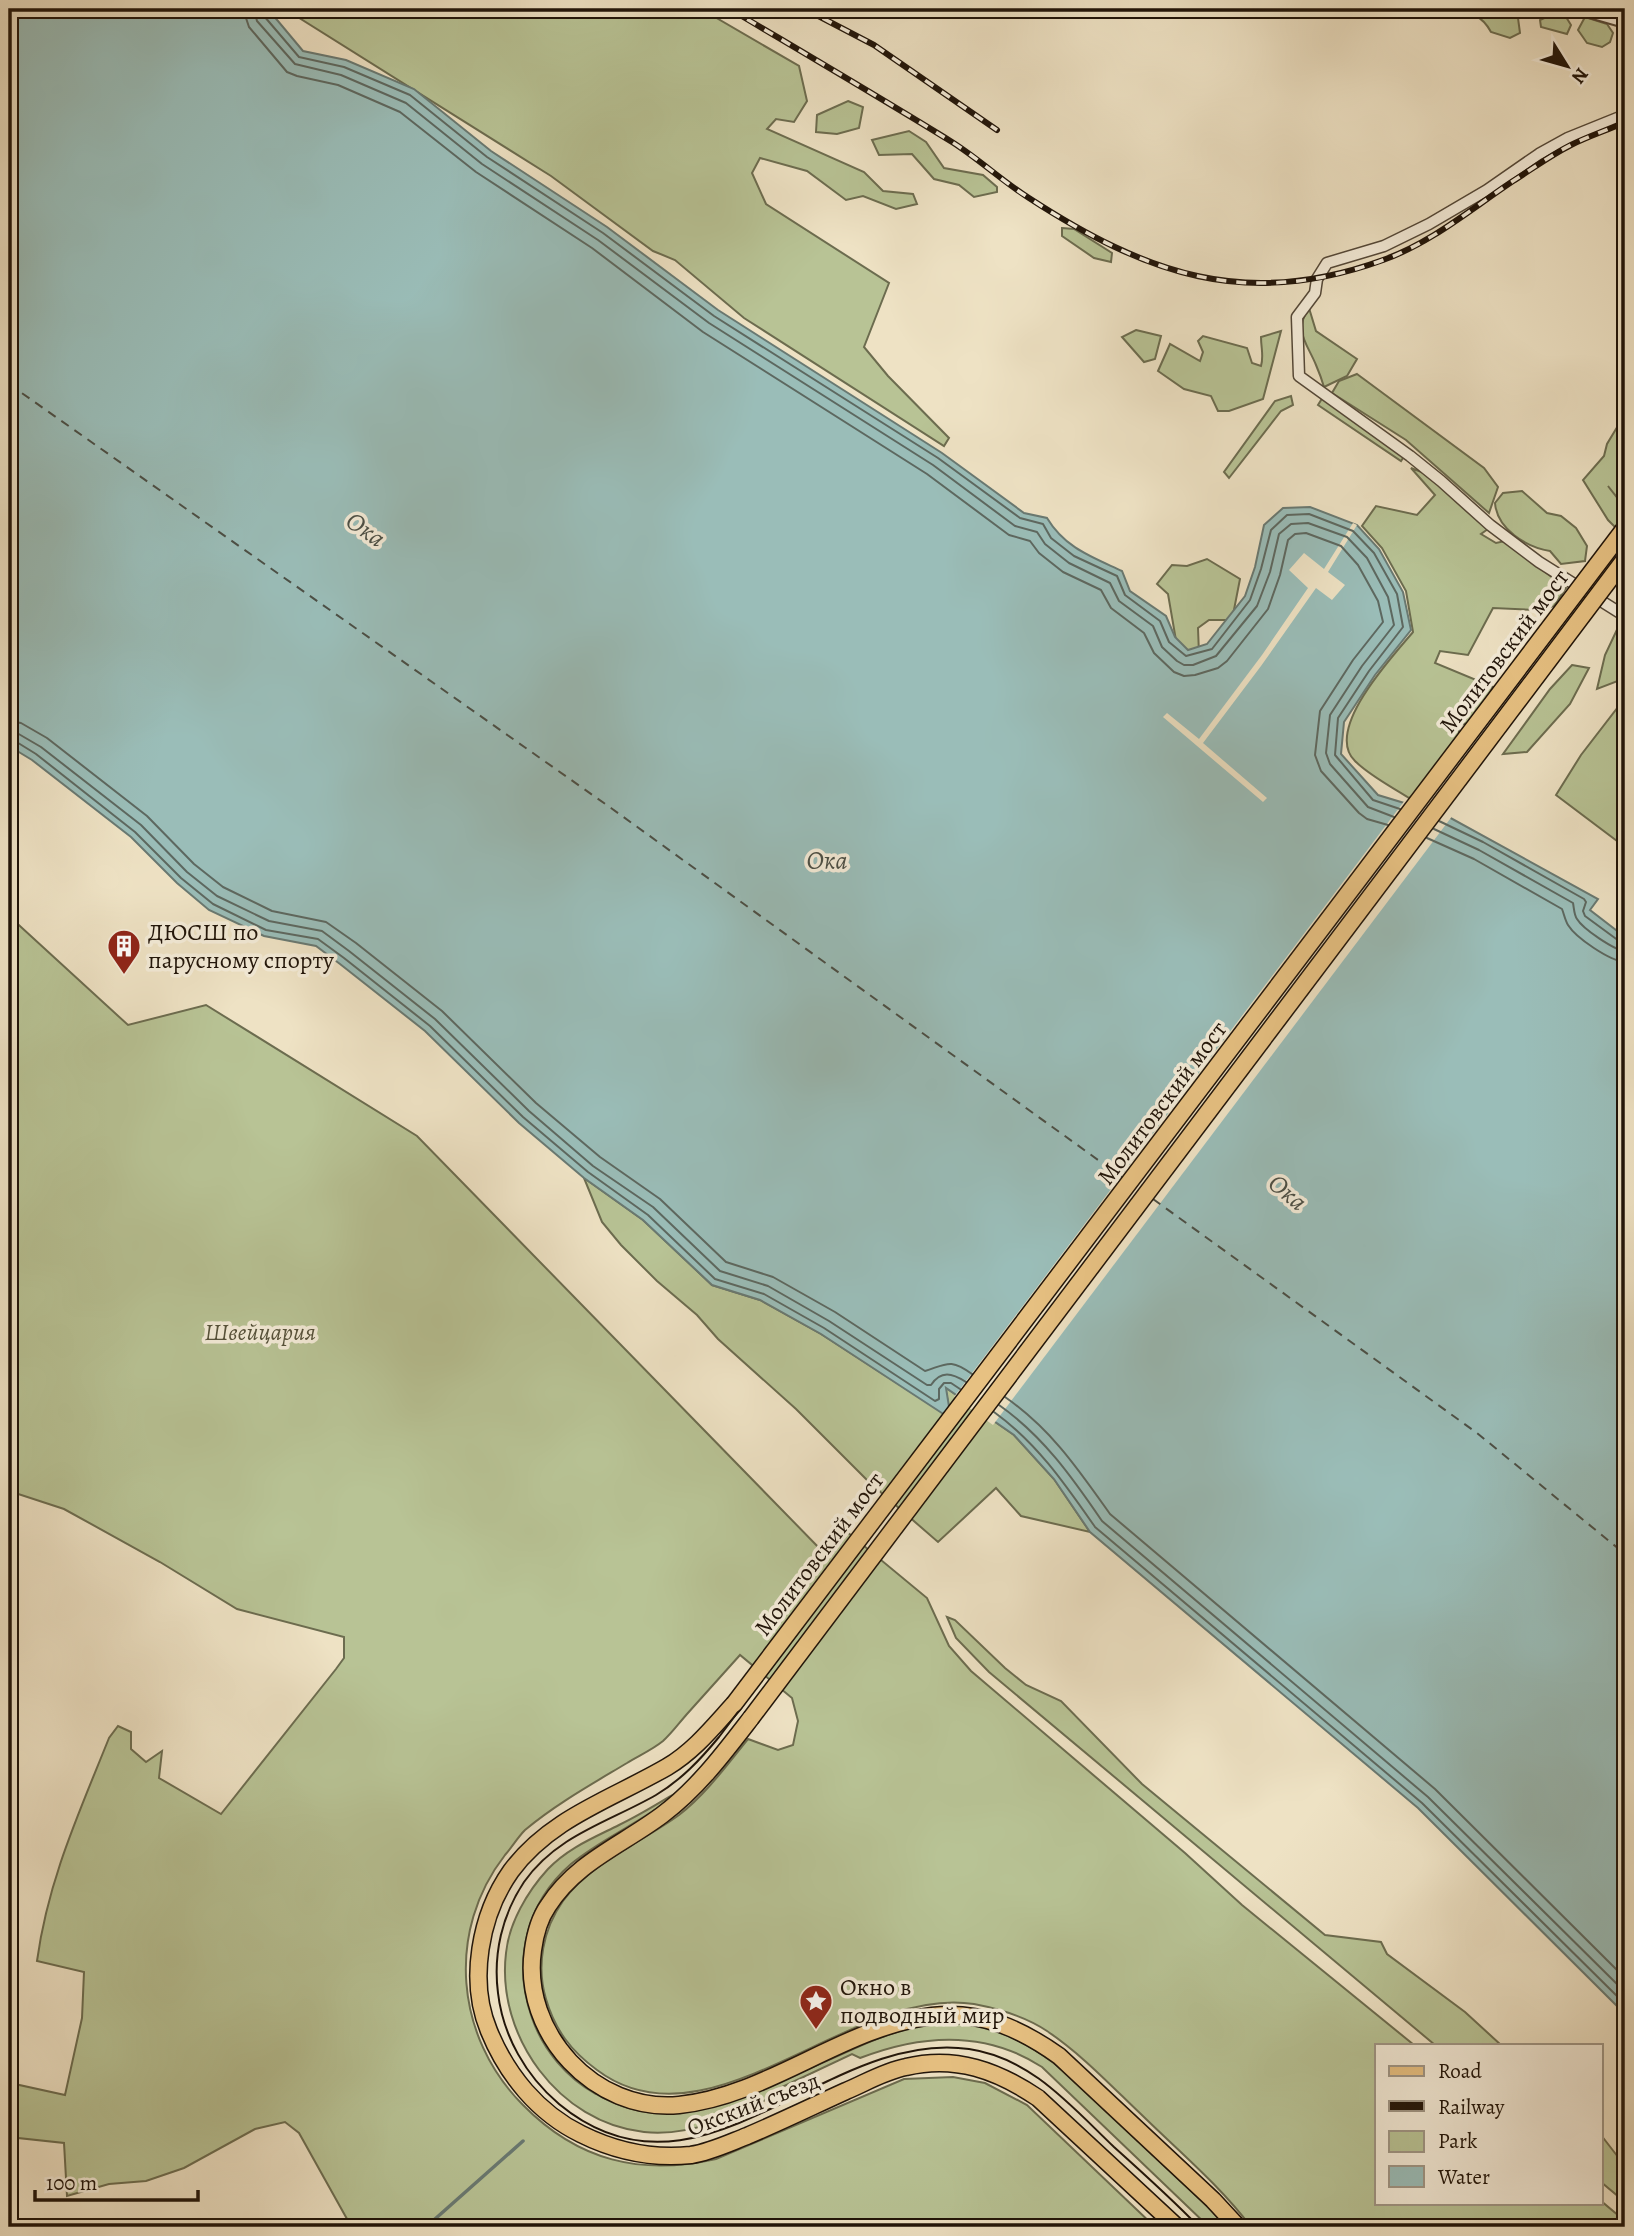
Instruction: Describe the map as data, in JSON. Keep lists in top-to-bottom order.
{
  "streets": {
    "main road": ["Молитовский мост", "Окский съезд"]
  },
  "crossings": [
    ["Молитовский мост", "Окский съезд"]
  ],
  "water": ["Ока"],
  "parks": ["Швейцария"],
  "places": {
    "building": ["ДЮСШ по парусному спорту"],
    "place": ["Окно в подводный мир"]
  },
  "legend": [
    "Road",
    "Railway",
    "Park",
    "Water"
  ],
  "scale_bar": "100 m",
  "north": "bottom right"
}
